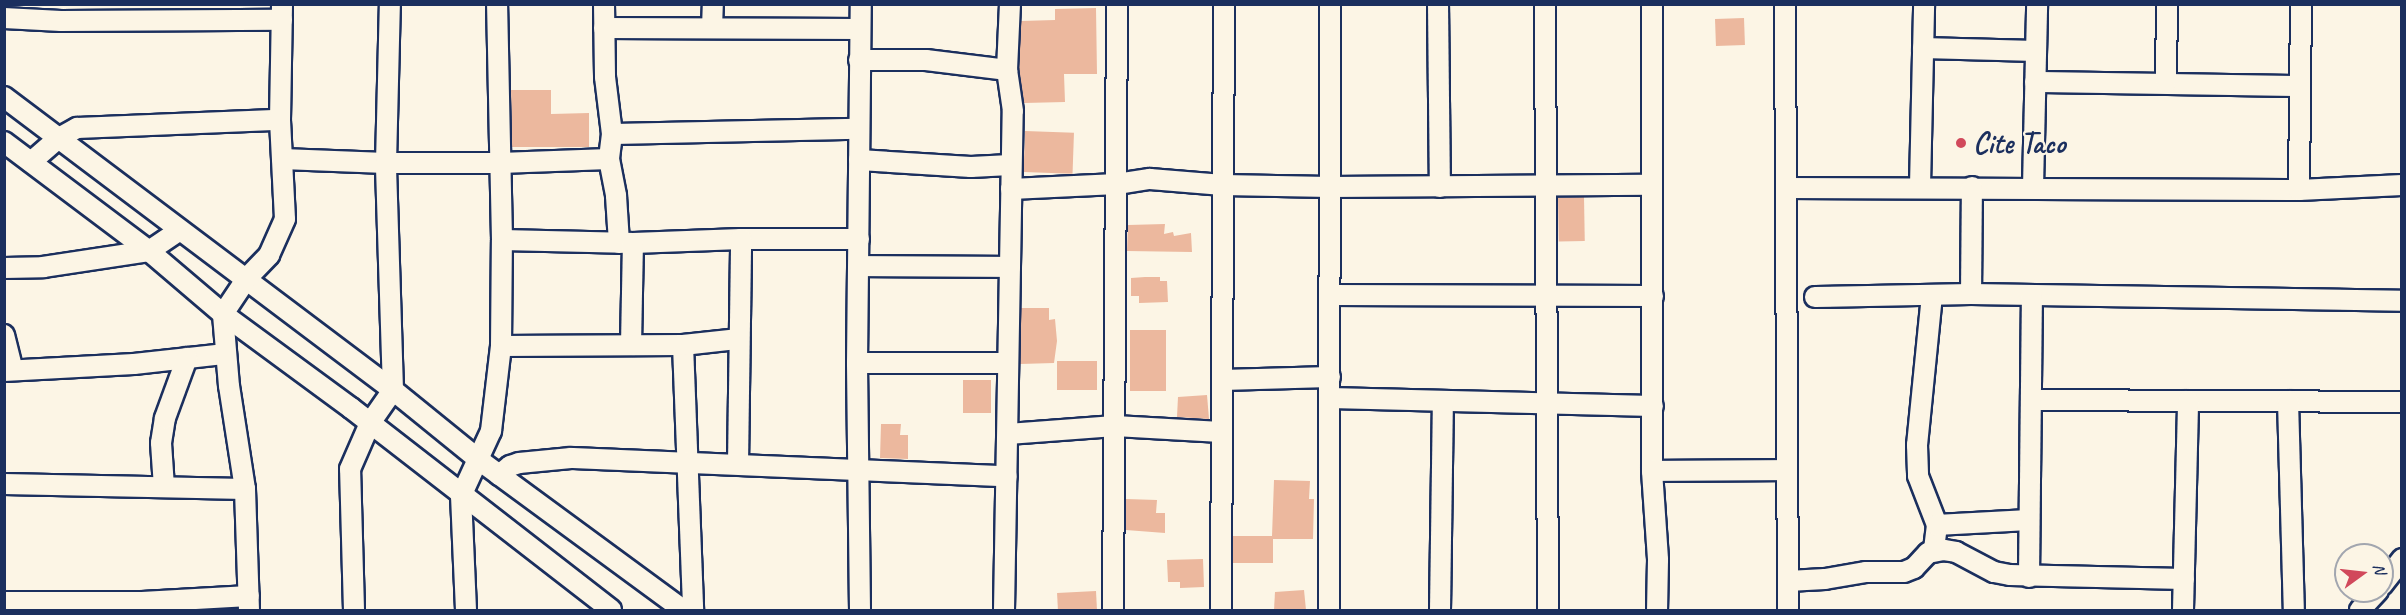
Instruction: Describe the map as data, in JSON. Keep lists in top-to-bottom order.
{
  "places": ["Cite Taco"],
  "north": "right"
}
